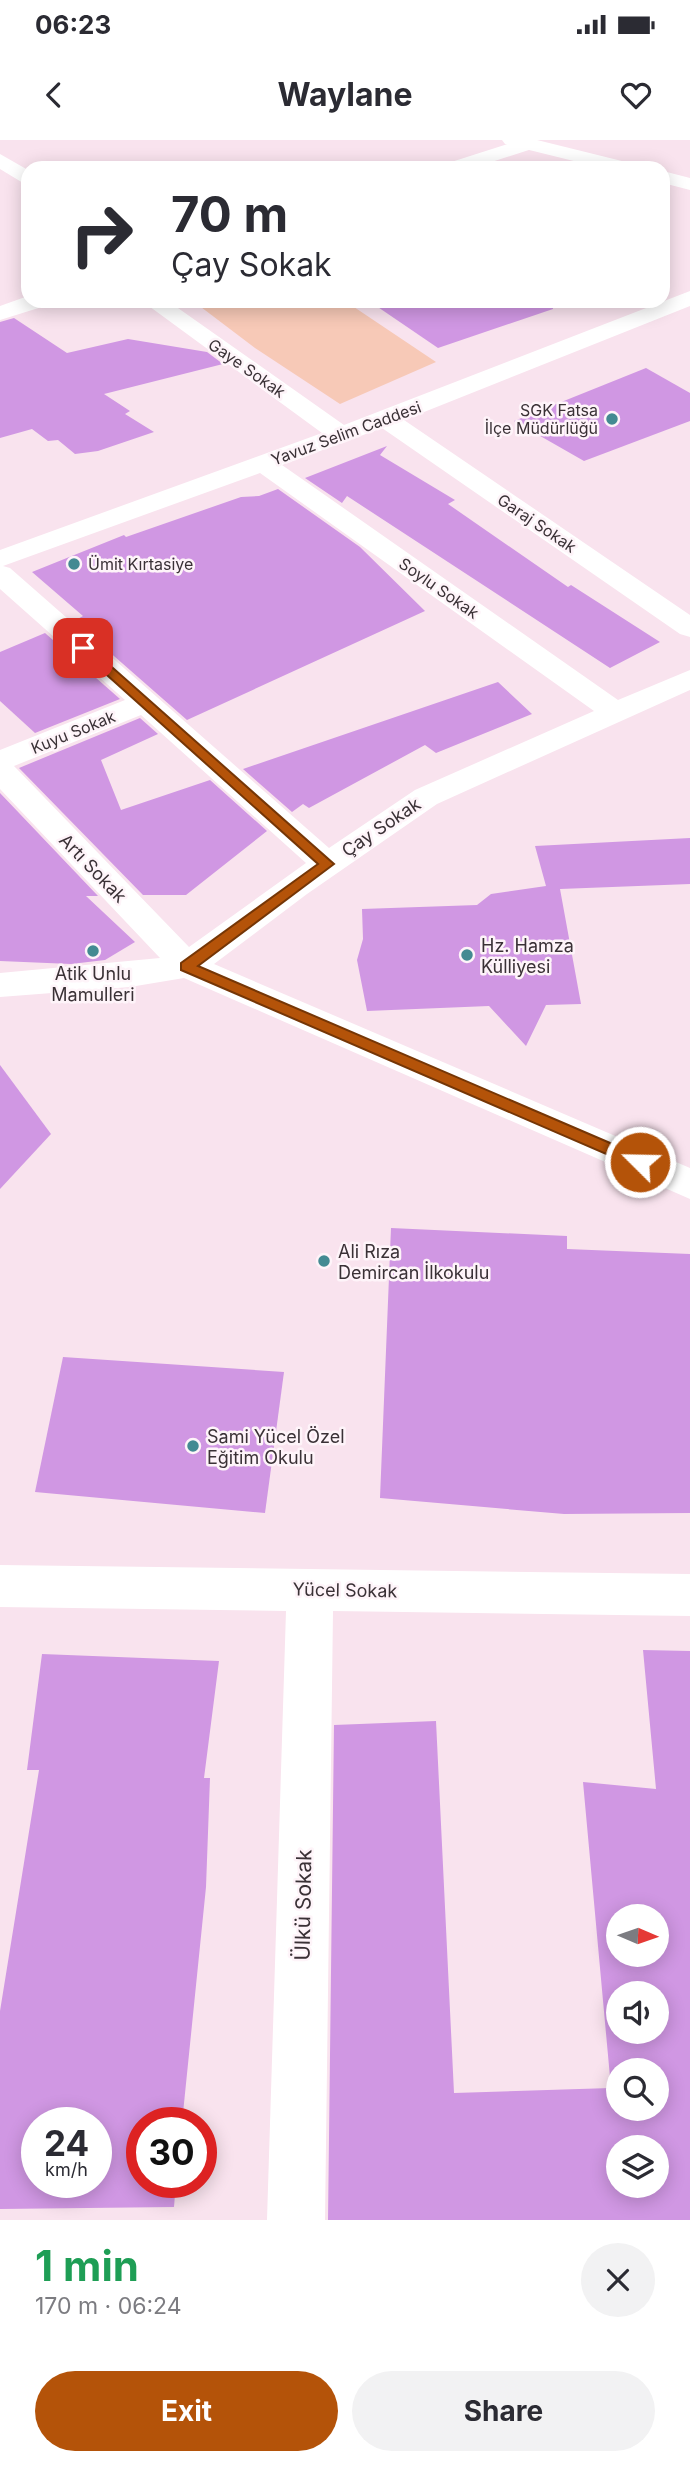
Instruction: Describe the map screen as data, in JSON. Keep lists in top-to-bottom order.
{
  "streets": {
    "street": [
      "Gaye Sokak",
      "Yavuz Selim Caddesi",
      "Garaj Sokak",
      "Soylu Sokak",
      "Kuyu Sokak",
      "Çay Sokak",
      "Artı Sokak",
      "Yücel Sokak",
      "Ülkü Sokak"
    ]
  },
  "crossings": [
    ["Gaye Sokak", "Yavuz Selim Caddesi"],
    ["Yavuz Selim Caddesi", "Garaj Sokak"],
    ["Yavuz Selim Caddesi", "Soylu Sokak"],
    ["Soylu Sokak", "Çay Sokak"],
    ["Çay Sokak", "Artı Sokak"],
    ["Yücel Sokak", "Ülkü Sokak"]
  ],
  "places": [
    "SGK Fatsa İlçe Müdürlüğü",
    "Ümit Kırtasiye",
    "Atik Unlu Mamulleri",
    "Hz. Hamza Külliyesi",
    "Ali Rıza Demircan İlkokulu",
    "Sami Yücel Özel Eğitim Okulu"
  ],
  "north": "right",
  "page": {
    "status": "06:23",
    "header": "Waylane",
    "turn": ["70 m", "Çay Sokak"],
    "speed": "24 km/h",
    "limit": "30",
    "heading": ["1 min", "170 m · 06:24"],
    "buttons": ["Exit", "Share"]
  }
}
